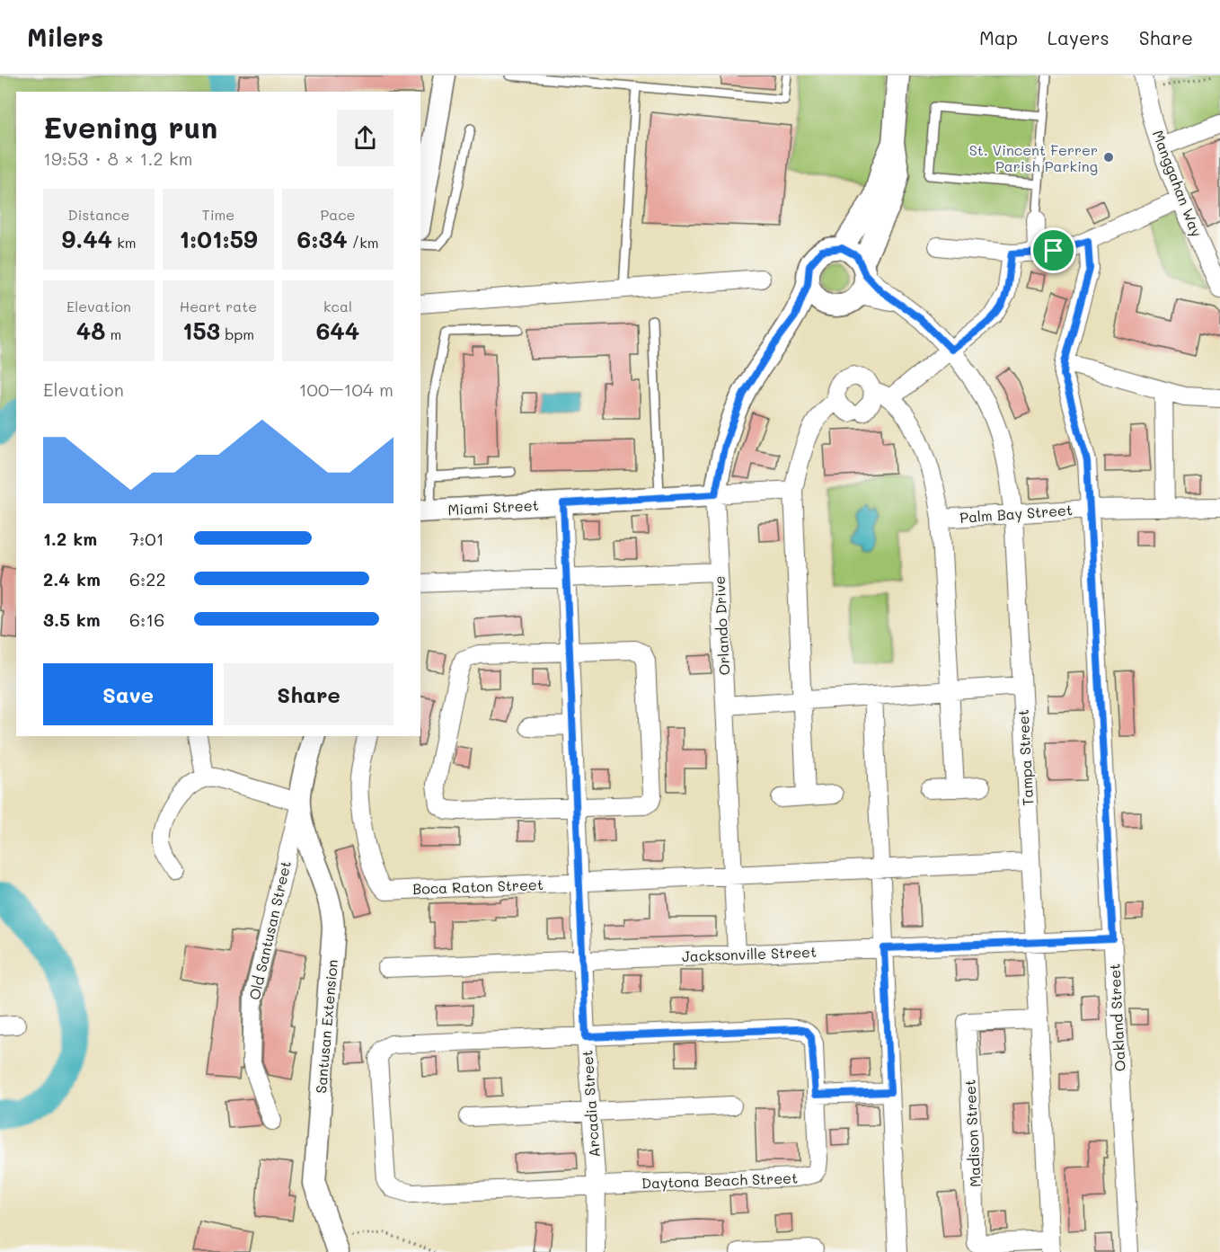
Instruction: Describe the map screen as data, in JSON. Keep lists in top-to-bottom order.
{
  "streets": {
    "street": [
      "Manggahan Way",
      "Miami Street",
      "Palm Bay Street",
      "Orlando Drive",
      "Tampa Street",
      "Boca Raton Street",
      "Old Santusan Street",
      "Jacksonville Street",
      "Oakland Street",
      "Santusan Extension",
      "Arcadia Street",
      "Madison Street",
      "Daytona Beach Street"
    ]
  },
  "crossings": [
    ["Miami Street", "Orlando Drive"],
    ["Miami Street", "Arcadia Street"],
    ["Palm Bay Street", "Tampa Street"],
    ["Palm Bay Street", "Oakland Street"],
    ["Orlando Drive", "Tampa Street"],
    ["Orlando Drive", "Boca Raton Street"],
    ["Orlando Drive", "Jacksonville Street"],
    ["Tampa Street", "Boca Raton Street"],
    ["Tampa Street", "Jacksonville Street"],
    ["Tampa Street", "Madison Street"],
    ["Boca Raton Street", "Arcadia Street"],
    ["Old Santusan Street", "Santusan Extension"],
    ["Jacksonville Street", "Oakland Street"],
    ["Jacksonville Street", "Arcadia Street"],
    ["Arcadia Street", "Daytona Beach Street"]
  ],
  "places": ["St. Vincent Ferrer Parish Parking"],
  "page": {
    "header": "Milers",
    "nav": ["Map", "Layers", "Share"],
    "heading": ["Evening run", "19:53 · 8 × 1.2 km"],
    "stats": [
      ["Distance", "9.44 km"],
      ["Time", "1:01:59"],
      ["Pace", "6:34 /km"],
      ["Elevation", "48 m"],
      ["Heart rate", "153 bpm"],
      ["kcal", "644"]
    ],
    "chart": ["Elevation", "100–104 m"],
    "list": [
      {
        "name": "1.2 km",
        "note": "7:01"
      },
      {
        "name": "2.4 km",
        "note": "6:22"
      },
      {
        "name": "3.5 km",
        "note": "6:16"
      }
    ],
    "buttons": ["Save", "Share"]
  }
}
